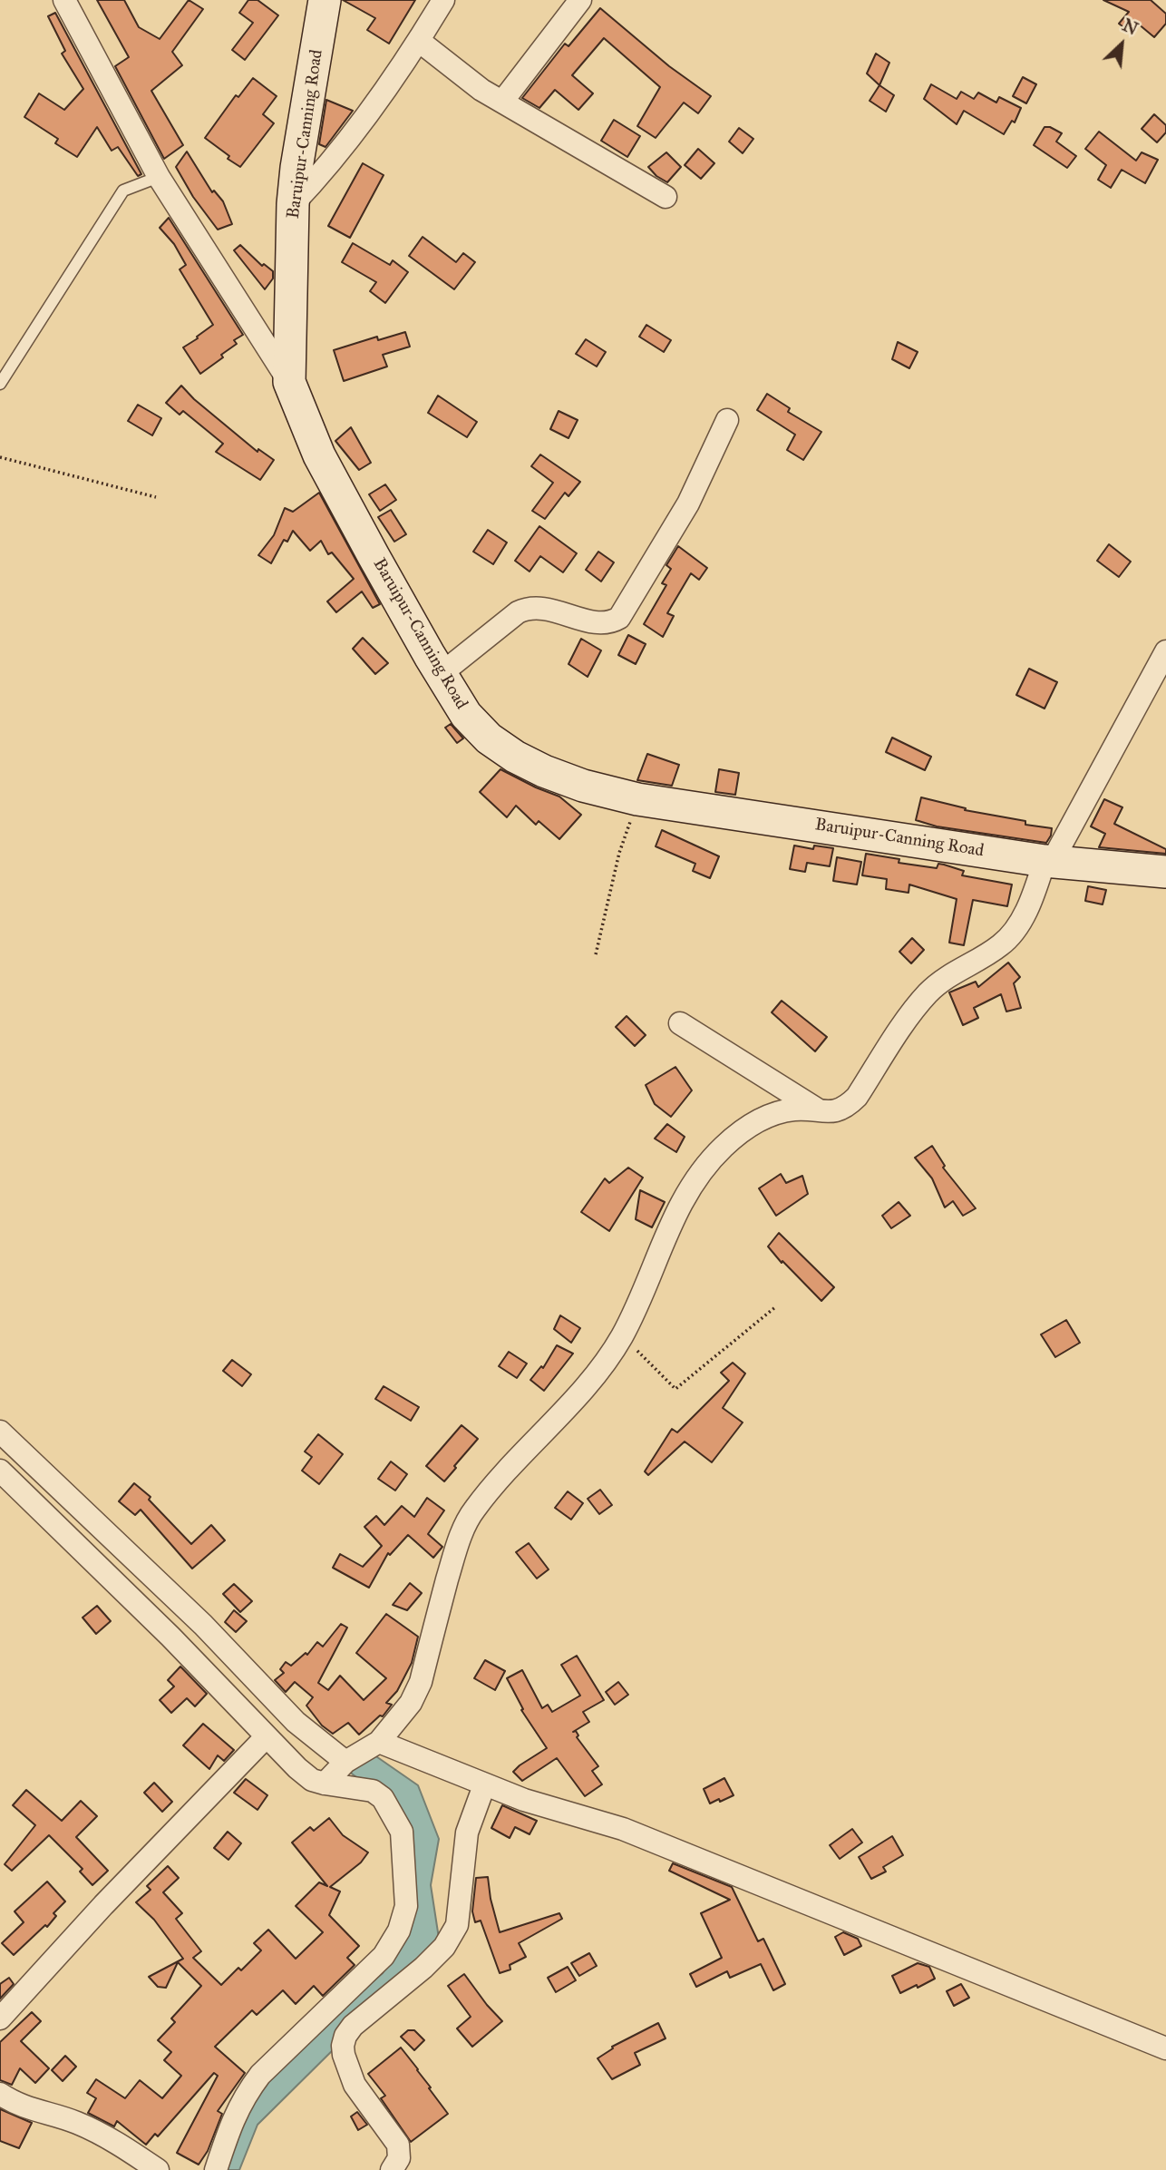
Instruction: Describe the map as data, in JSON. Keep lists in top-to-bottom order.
{
  "streets": {
    "main road": ["Baruipur-Canning Road"]
  },
  "north": "top right"
}
